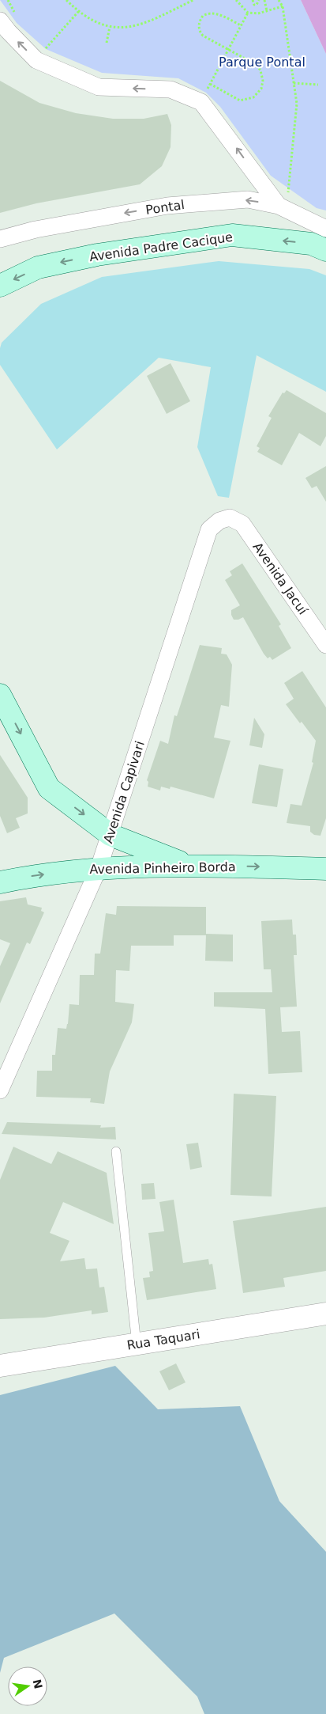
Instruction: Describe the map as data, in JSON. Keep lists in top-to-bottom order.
{
  "streets": {
    "main road": ["Avenida Padre Cacique", "Avenida Pinheiro Borda"],
    "street": [
      "Pontal",
      "Avenida Jacuí",
      "Avenida Capivari",
      "Rua Taquari"
    ]
  },
  "crossings": [
    ["Avenida Jacuí", "Avenida Capivari"],
    ["Avenida Capivari", "Avenida Pinheiro Borda"]
  ],
  "one_way": ["Pontal", "Avenida Padre Cacique", "Avenida Pinheiro Borda"],
  "parks": ["Parque Pontal"],
  "north": "right"
}
